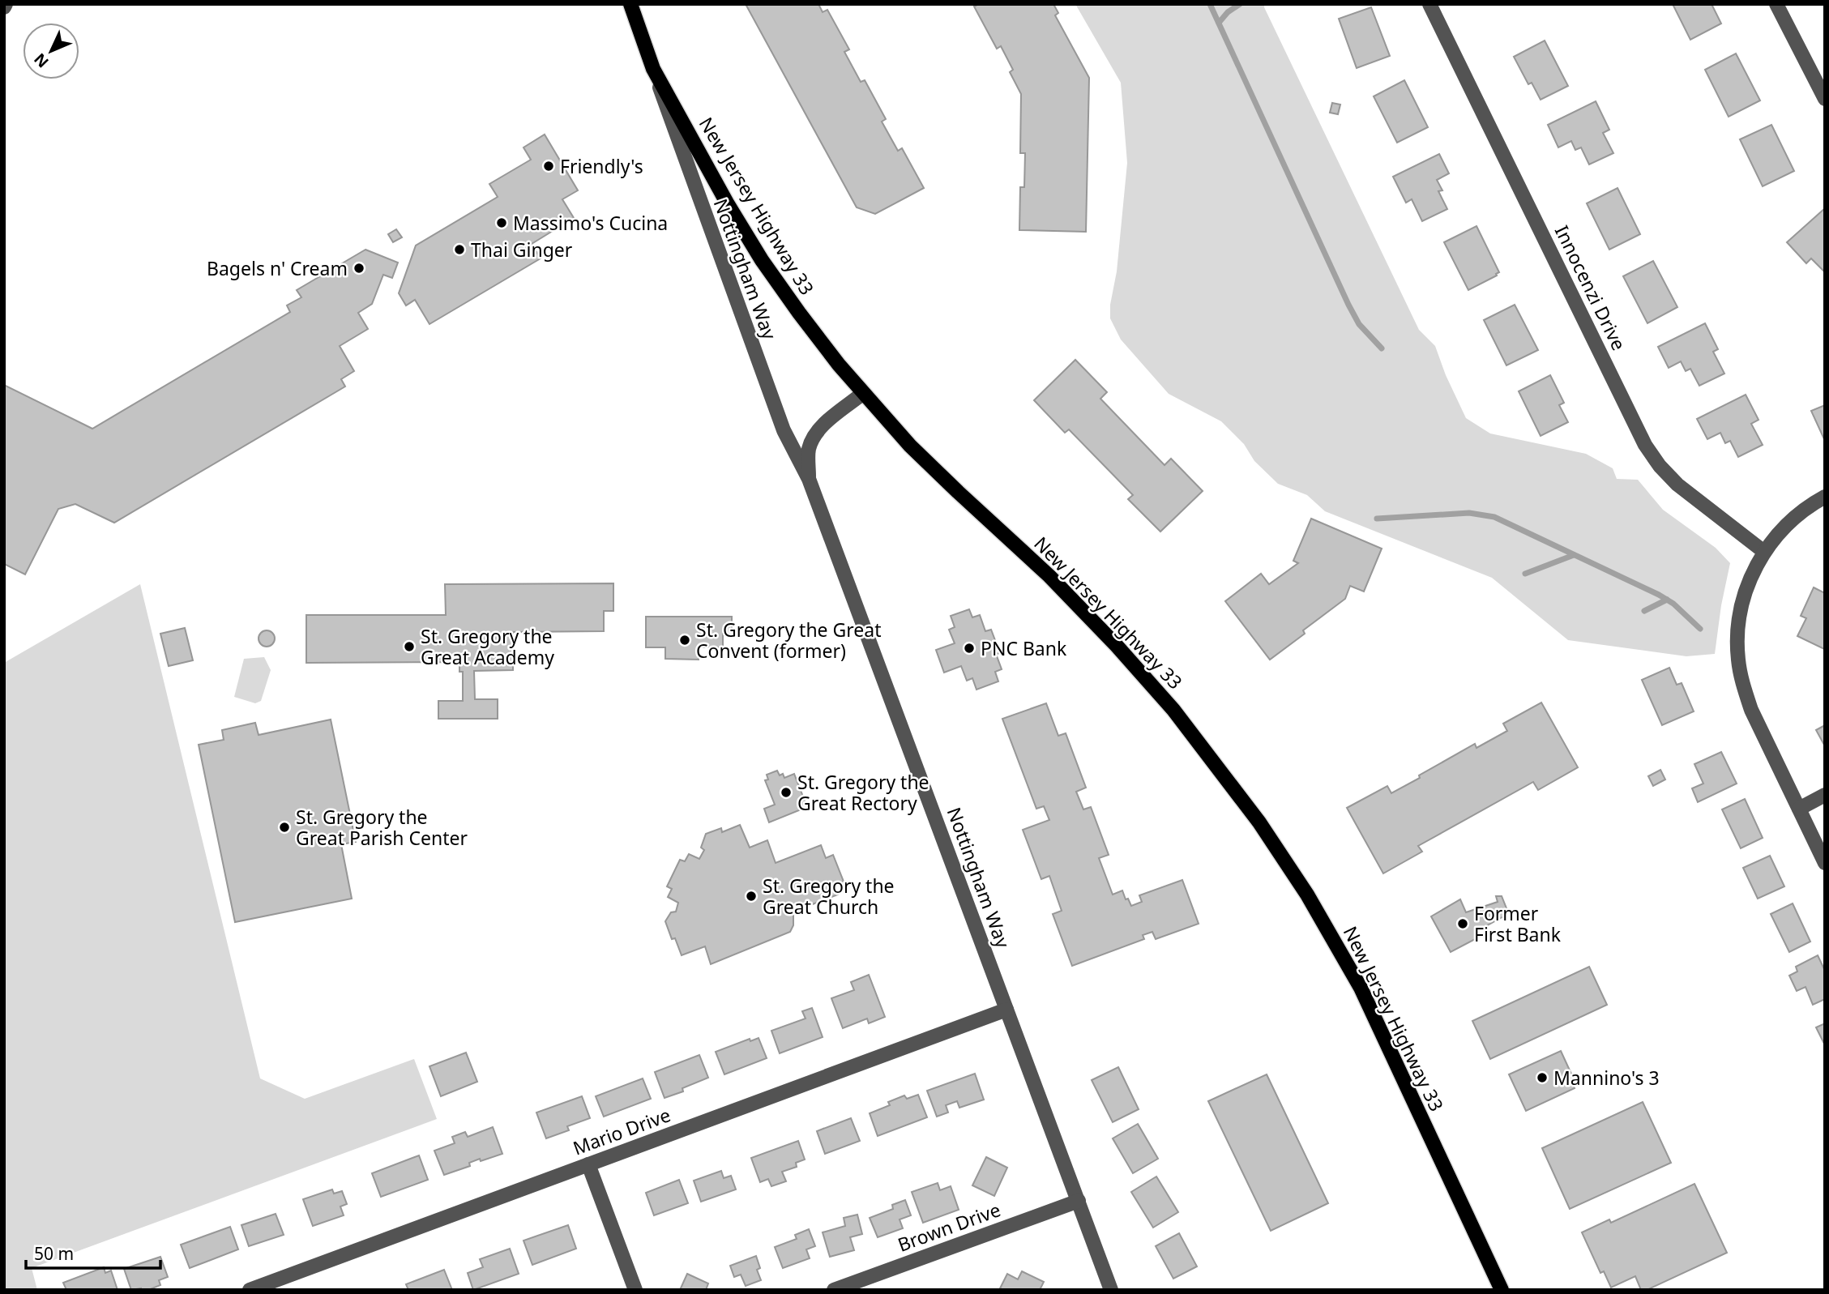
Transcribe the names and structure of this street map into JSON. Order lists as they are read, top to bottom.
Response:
{
  "streets": {
    "main road": ["New Jersey Highway 33"],
    "street": [
      "Nottingham Way",
      "Innocenzi Drive",
      "Mario Drive",
      "Brown Drive"
    ]
  },
  "crossings": [
    ["New Jersey Highway 33", "Nottingham Way"],
    ["Nottingham Way", "Mario Drive"],
    ["Nottingham Way", "Brown Drive"]
  ],
  "places": [
    "Friendly's",
    "Massimo's Cucina",
    "Thai Ginger",
    "Bagels n' Cream",
    "St. Gregory the Great Convent (former)",
    "St. Gregory the Great Academy",
    "PNC Bank",
    "St. Gregory the Great Rectory",
    "St. Gregory the Great Parish Center",
    "St. Gregory the Great Church",
    "Former First Bank",
    "Mannino's 3"
  ],
  "scale_bar": "50 m",
  "north": "bottom left"
}
